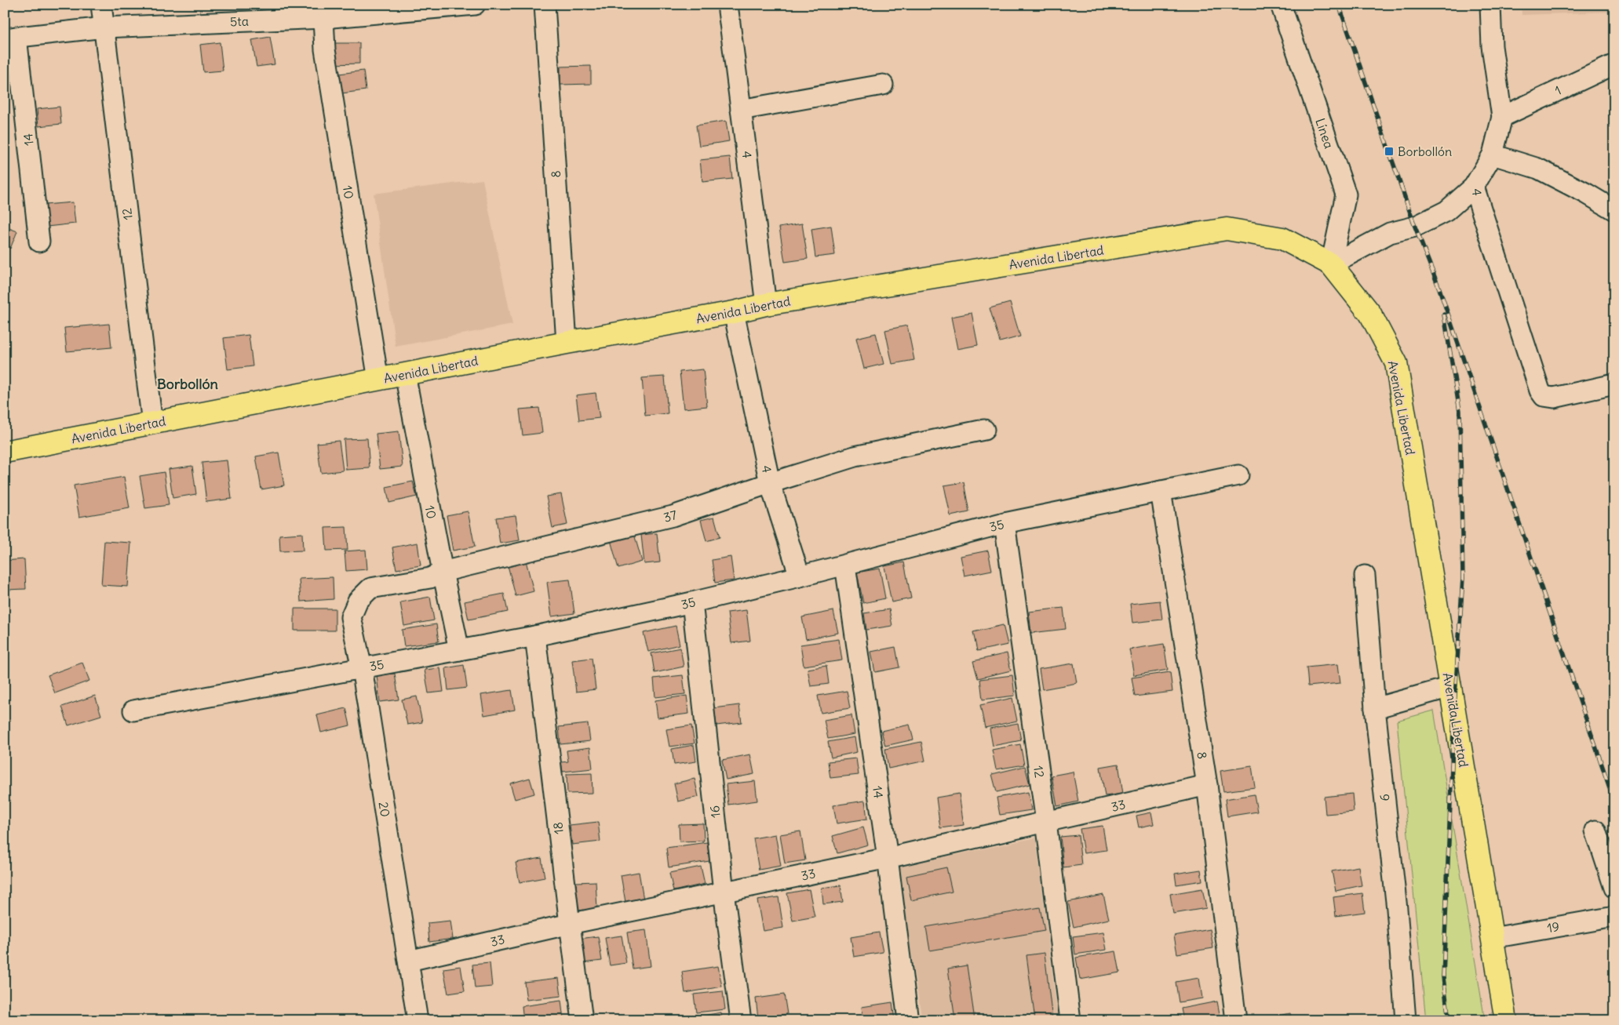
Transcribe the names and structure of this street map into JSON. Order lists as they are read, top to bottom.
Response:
{
  "streets": {
    "main road": ["Avenida Libertad"],
    "street": [
      "5ta",
      "1",
      "Línea",
      "14",
      "4",
      "8",
      "10",
      "12",
      "37",
      "35",
      "6",
      "33",
      "20",
      "16",
      "18",
      "19"
    ]
  },
  "crossings": [
    ["5ta", "14"],
    ["5ta", "10"],
    ["5ta", "12"],
    ["1", "4"],
    ["Línea", "Avenida Libertad"],
    ["14", "35"],
    ["14", "33"],
    ["4", "Avenida Libertad"],
    ["4", "37"],
    ["4", "35"],
    ["8", "Avenida Libertad"],
    ["8", "35"],
    ["8", "33"],
    ["10", "Avenida Libertad"],
    ["10", "37"],
    ["10", "35"],
    ["12", "Avenida Libertad"],
    ["12", "35"],
    ["12", "33"],
    ["Avenida Libertad", "19"],
    ["37", "20"],
    ["35", "20"],
    ["35", "16"],
    ["35", "18"],
    ["33", "20"],
    ["33", "16"],
    ["33", "18"]
  ],
  "districts": ["Borbollón"],
  "places": {
    "transit": ["Borbollón"]
  }
}
